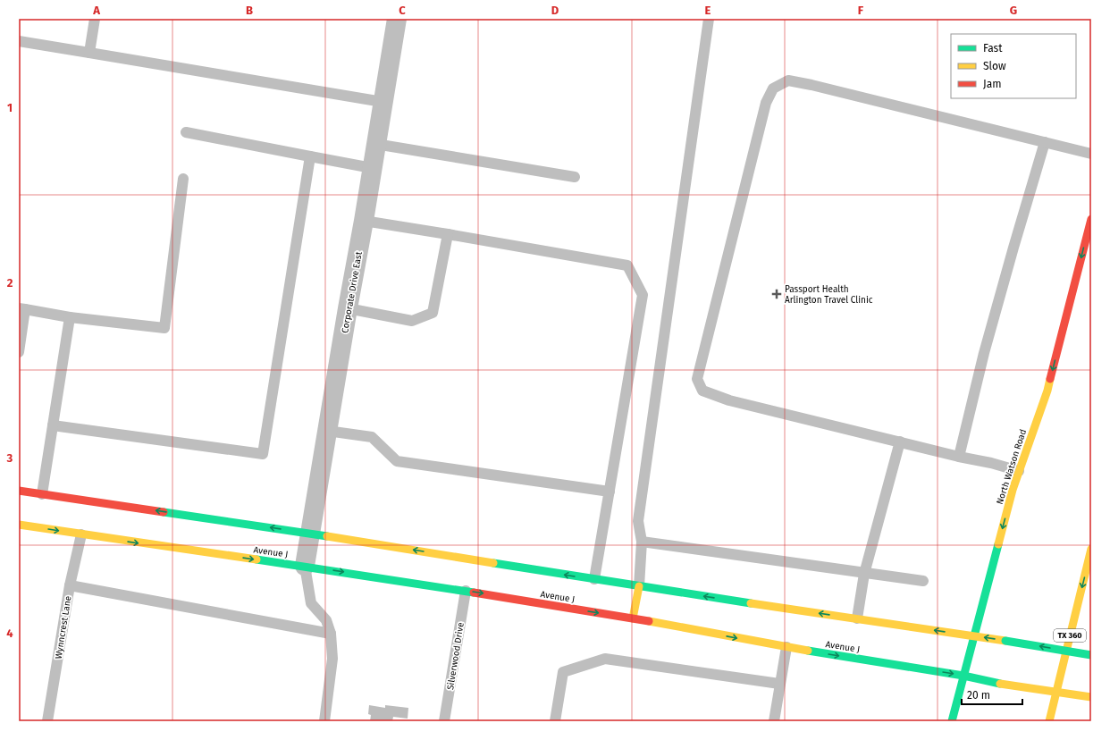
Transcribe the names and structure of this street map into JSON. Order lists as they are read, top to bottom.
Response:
{
  "streets": {
    "main road": ["North Watson Road", "Avenue J", "TX 360"],
    "street": ["Corporate Drive East"],
    "lane": ["Wynncrest Lane", "Silverwood Drive"]
  },
  "crossings": [
    ["Corporate Drive East", "Avenue J"],
    ["North Watson Road", "Avenue J"],
    ["Avenue J", "Wynncrest Lane"],
    ["Avenue J", "Silverwood Drive"]
  ],
  "one_way": ["North Watson Road"],
  "places": {
    "health": ["Passport Health Arlington Travel Clinic"]
  },
  "legend": ["Fast", "Slow", "Jam"],
  "scale_bar": "20 m",
  "grid": {
    "columns": [
      "A",
      "B",
      "C",
      "D",
      "E",
      "F",
      "G"
    ],
    "rows": [
      "1",
      "2",
      "3",
      "4"
    ]
  }
}
